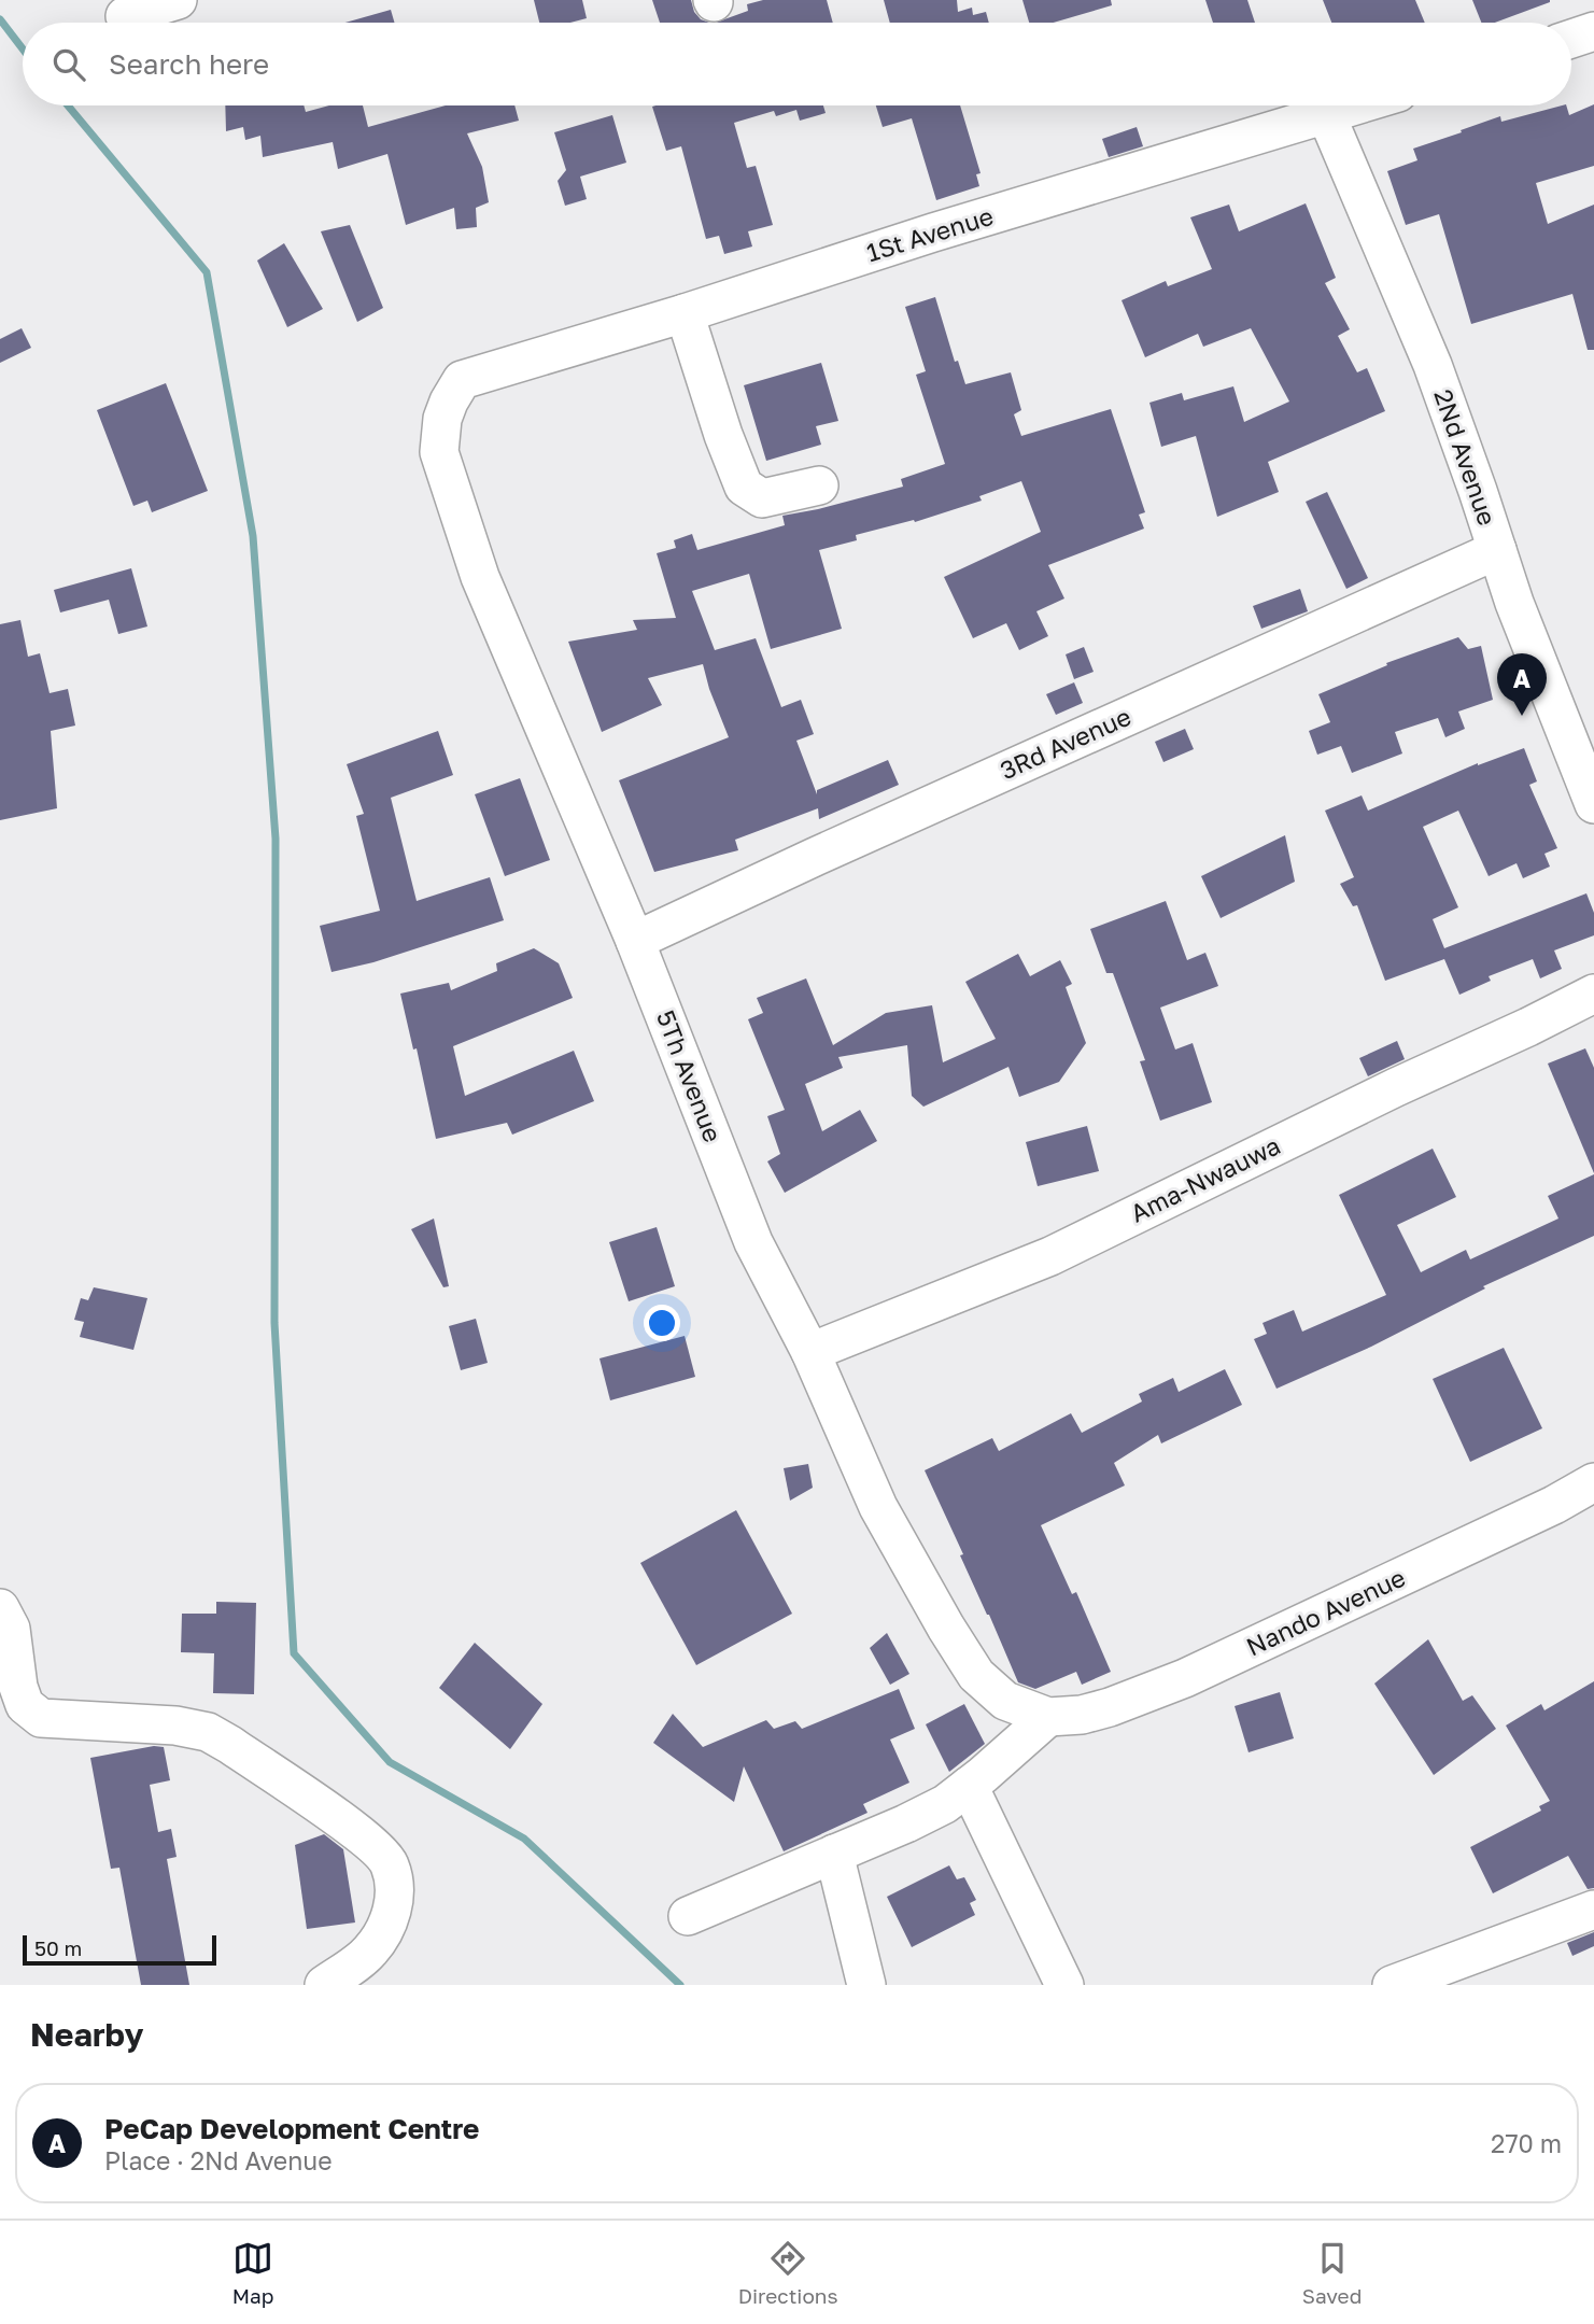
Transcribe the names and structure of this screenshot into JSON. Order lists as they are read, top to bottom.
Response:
{
  "streets": {
    "street": [
      "1St Avenue",
      "2Nd Avenue",
      "3Rd Avenue",
      "5Th Avenue",
      "Ama-Nwauwa",
      "Nando Avenue"
    ]
  },
  "crossings": [
    ["1St Avenue", "2Nd Avenue"],
    ["1St Avenue", "5Th Avenue"],
    ["2Nd Avenue", "3Rd Avenue"],
    ["3Rd Avenue", "5Th Avenue"],
    ["5Th Avenue", "Ama-Nwauwa"],
    ["5Th Avenue", "Nando Avenue"]
  ],
  "scale_bar": "50 m",
  "page": {
    "search": "Search here",
    "pins": "A",
    "scale": "50 m",
    "heading": "Nearby",
    "list": [
      {
        "mark": "A",
        "name": "PeCap Development Centre",
        "note": "Place · 2Nd Avenue",
        "value": "270 m"
      }
    ],
    "nav": ["Map", "Directions", "Saved"]
  }
}
